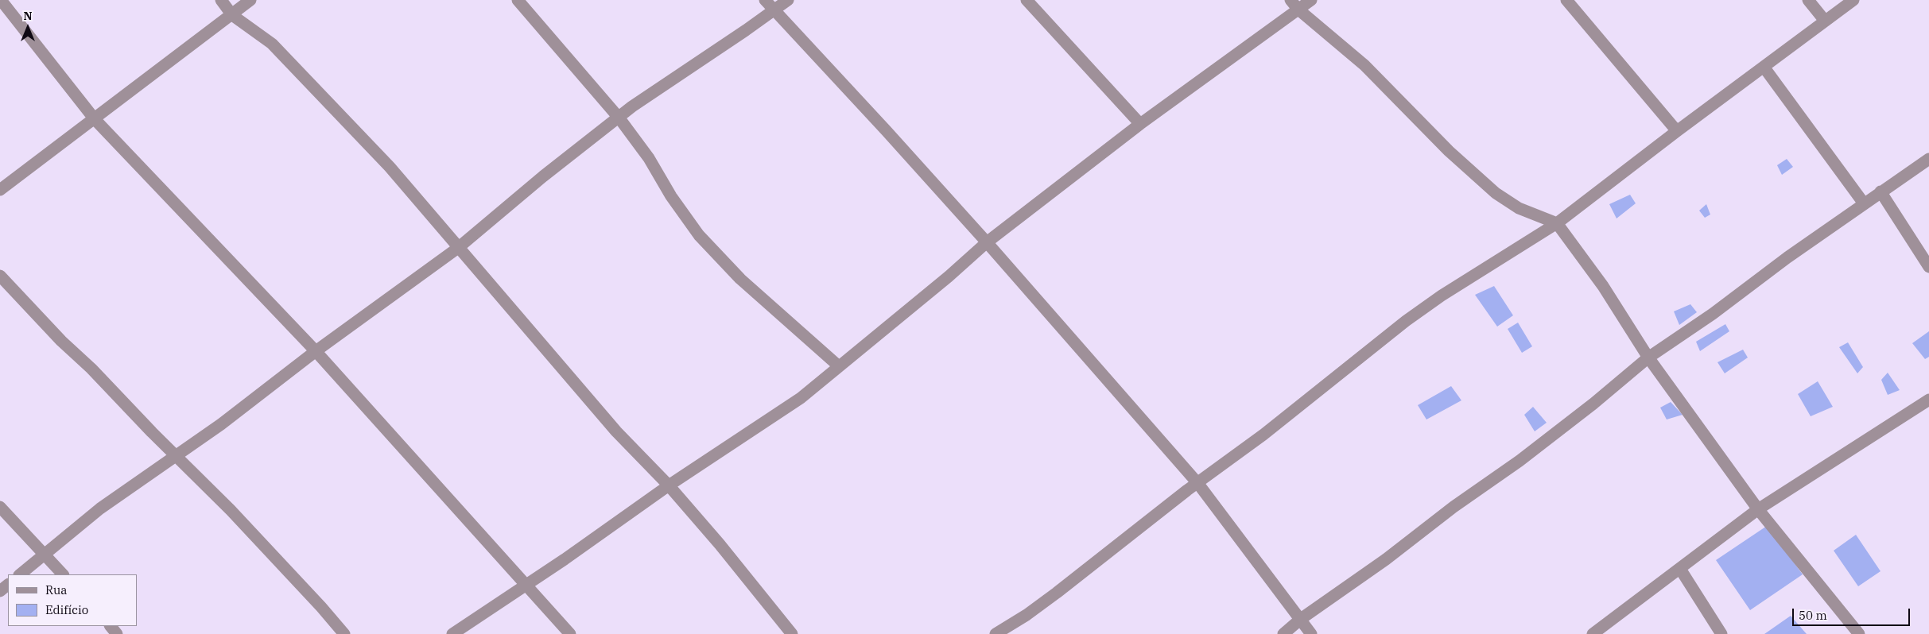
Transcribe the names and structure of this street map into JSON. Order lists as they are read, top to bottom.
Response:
{
  "legend": ["Rua", "Edifício"],
  "scale_bar": "50 m",
  "north": "top"
}
